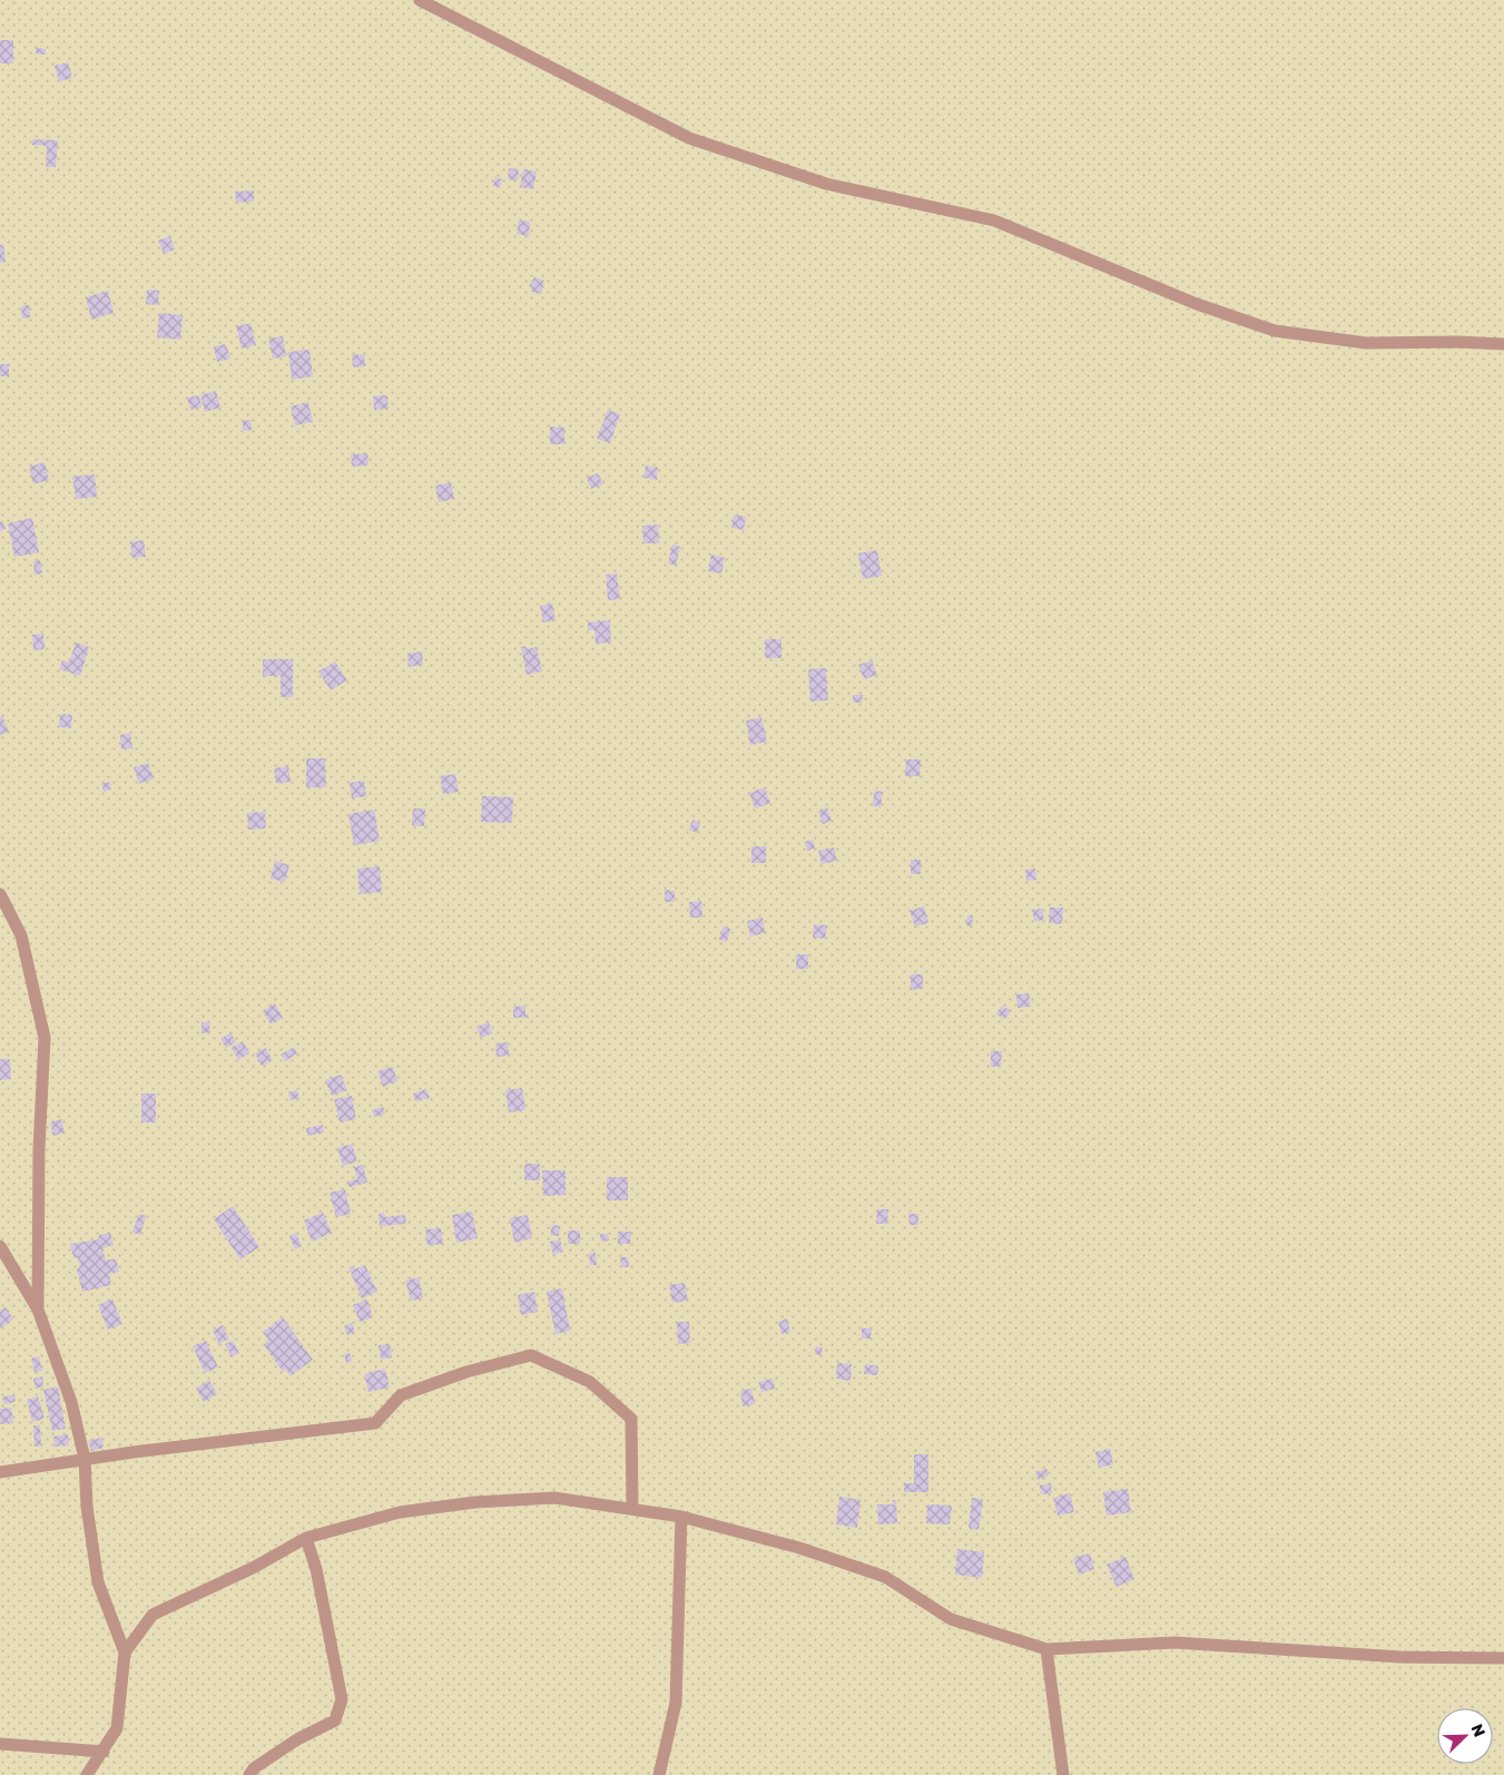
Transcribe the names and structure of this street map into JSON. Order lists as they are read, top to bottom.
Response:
{
  "north": "top right"
}
